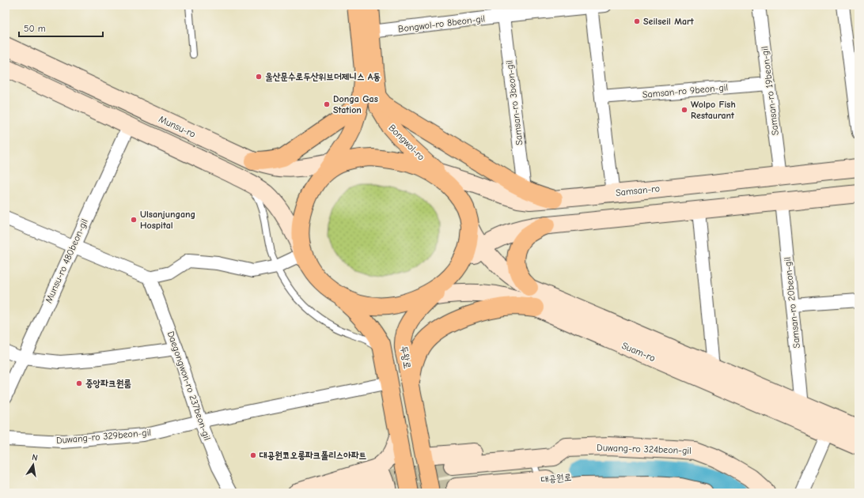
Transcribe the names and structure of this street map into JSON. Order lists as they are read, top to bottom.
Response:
{
  "streets": {
    "main road": [
      "Munsu-ro",
      "Bongwol-ro",
      "Samsan-ro",
      "Suam-ro",
      "두왕로",
      "Duwang-ro 324beon-gil",
      "대공원로"
    ],
    "street": [
      "Bongwol-ro 8beon-gil",
      "Samsan-ro 9beon-gil",
      "Samsan-ro 19beon-gil",
      "Samsan-ro 3beon-gil",
      "Munsu-ro 480beon-gil",
      "Samsan-ro 20beon-gil",
      "Daegongwon-ro 237beon-gil",
      "Duwang-ro 329beon-gil"
    ]
  },
  "crossings": [
    ["Bongwol-ro 8beon-gil", "Samsan-ro 3beon-gil"],
    ["Bongwol-ro 8beon-gil", "Bongwol-ro"],
    ["Samsan-ro 9beon-gil", "Samsan-ro 19beon-gil"],
    ["Samsan-ro 19beon-gil", "Samsan-ro"],
    ["Munsu-ro", "Bongwol-ro"],
    ["Munsu-ro", "Munsu-ro 480beon-gil"],
    ["Bongwol-ro", "Samsan-ro"],
    ["Bongwol-ro", "Duwang-ro 329beon-gil"],
    ["Samsan-ro 20beon-gil", "Suam-ro"],
    ["Suam-ro", "두왕로"],
    ["두왕로", "Duwang-ro 324beon-gil"],
    ["Daegongwon-ro 237beon-gil", "Duwang-ro 329beon-gil"]
  ],
  "places": [
    "Seilseil Mart",
    "울산문수로두산위브더제니스 A동",
    "Donga Gas Station",
    "Wolpo Fish Restaurant",
    "Ulsanjungang Hospital",
    "중앙파크원룸",
    "대공원코오롱파크폴리스아파트"
  ],
  "scale_bar": "50 m",
  "north": "top"
}
